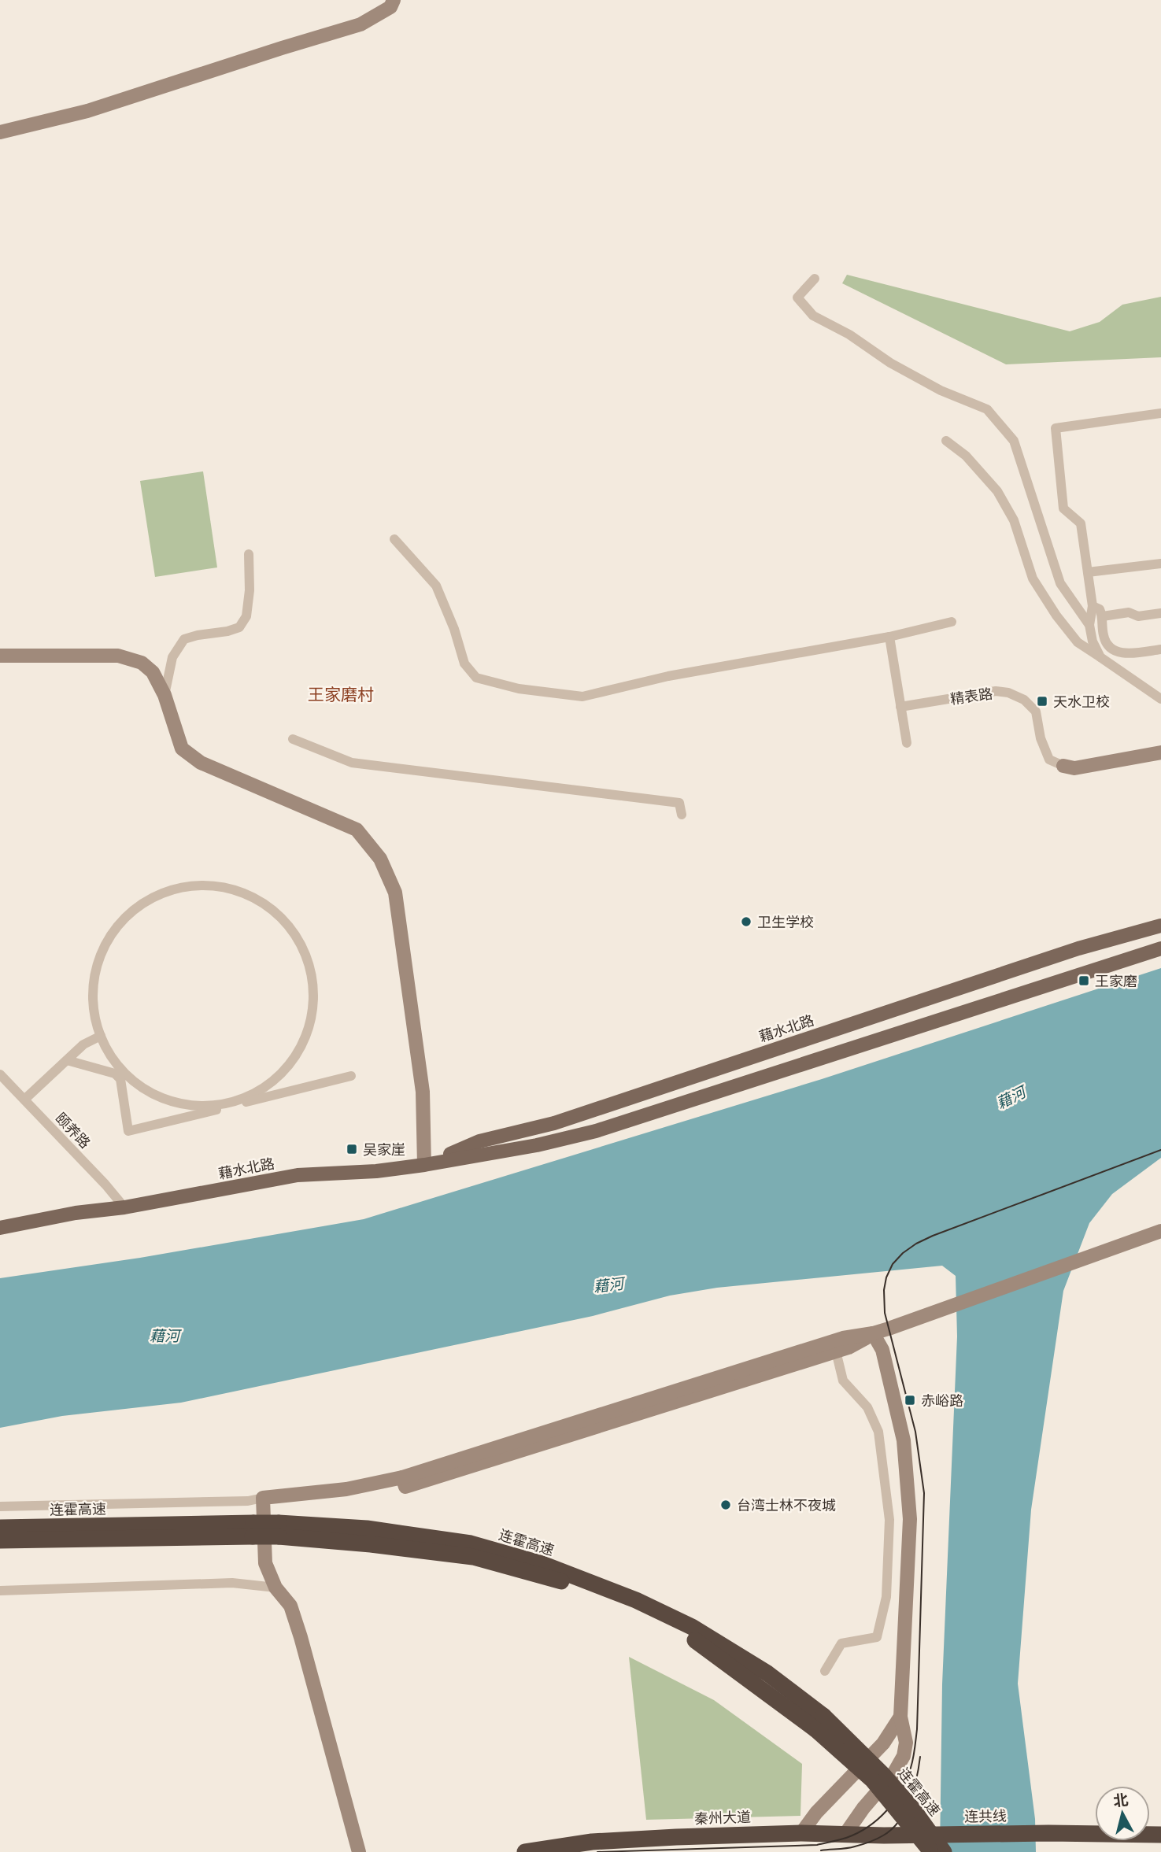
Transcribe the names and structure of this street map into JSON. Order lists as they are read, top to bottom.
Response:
{
  "streets": {
    "highway": ["连霍高速", "连共线", "秦州大道"],
    "main road": ["精表路", "藉水北路"],
    "street": ["颐养路"]
  },
  "crossings": [
    ["藉水北路", "颐养路"],
    ["连共线", "秦州大道"]
  ],
  "districts": ["王家磨村"],
  "water": ["藉河"],
  "places": {
    "transit": [
      "天水卫校",
      "王家磨",
      "吴家崖",
      "赤峪路"
    ],
    "other": ["卫生学校", "台湾士林不夜城"]
  },
  "north": "top"
}
